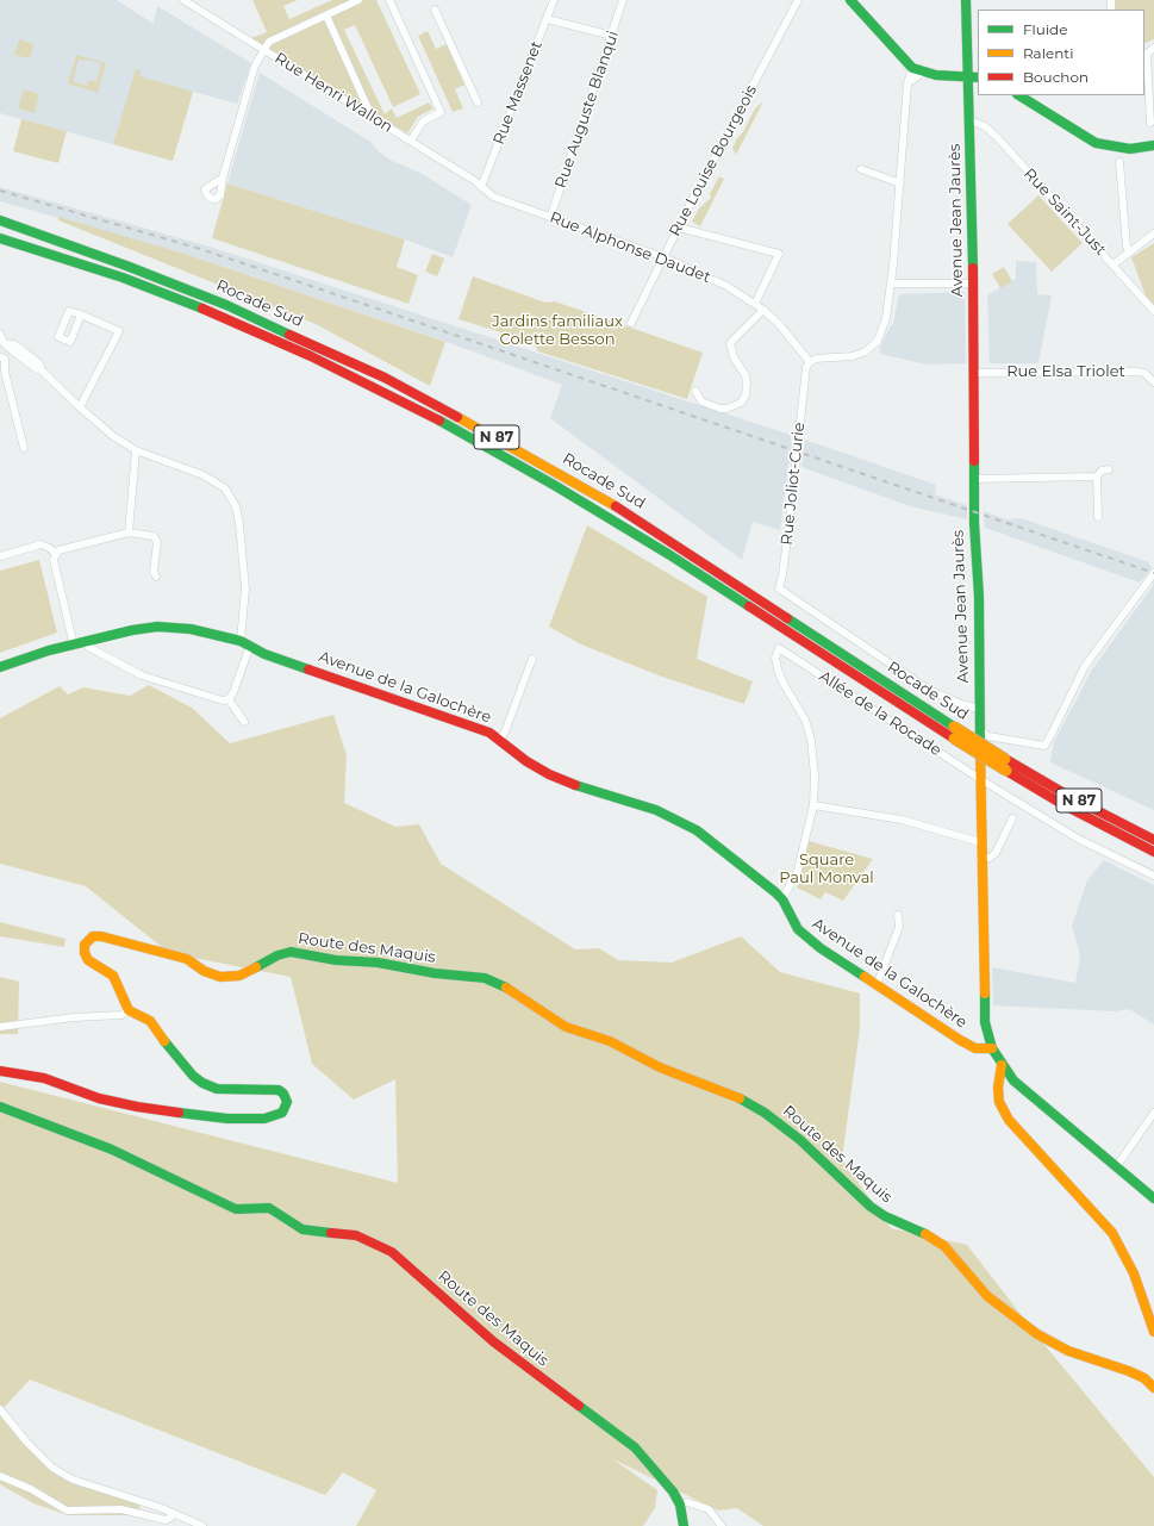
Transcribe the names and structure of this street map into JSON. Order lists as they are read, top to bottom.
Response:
{
  "streets": {
    "main road": [
      "Avenue Jean Jaurès",
      "Rocade Sud",
      "N 87",
      "Avenue de la Galochère",
      "Route des Maquis"
    ],
    "street": [
      "Rue Henri Wallon",
      "Rue Massenet",
      "Rue Auguste Blanqui",
      "Rue Louise Bourgeois",
      "Rue Saint-Just",
      "Rue Alphonse Daudet",
      "Rue Elsa Triolet",
      "Rue Joliot-Curie",
      "Allée de la Rocade"
    ]
  },
  "crossings": [
    ["Rue Henri Wallon", "Rue Massenet"],
    ["Rue Henri Wallon", "Rue Alphonse Daudet"],
    ["Rue Massenet", "Rue Alphonse Daudet"],
    ["Rue Auguste Blanqui", "Rue Alphonse Daudet"],
    ["Rue Louise Bourgeois", "Rue Alphonse Daudet"],
    ["Rue Saint-Just", "Avenue Jean Jaurès"],
    ["Avenue Jean Jaurès", "Rue Elsa Triolet"],
    ["Avenue Jean Jaurès", "Rue Joliot-Curie"],
    ["Avenue Jean Jaurès", "Avenue de la Galochère"],
    ["Avenue Jean Jaurès", "Allée de la Rocade"],
    ["Rue Alphonse Daudet", "Rue Joliot-Curie"]
  ],
  "parks": ["Jardins familiaux Colette Besson", "Square Paul Monval"],
  "legend": ["Fluide", "Ralenti", "Bouchon"]
}
